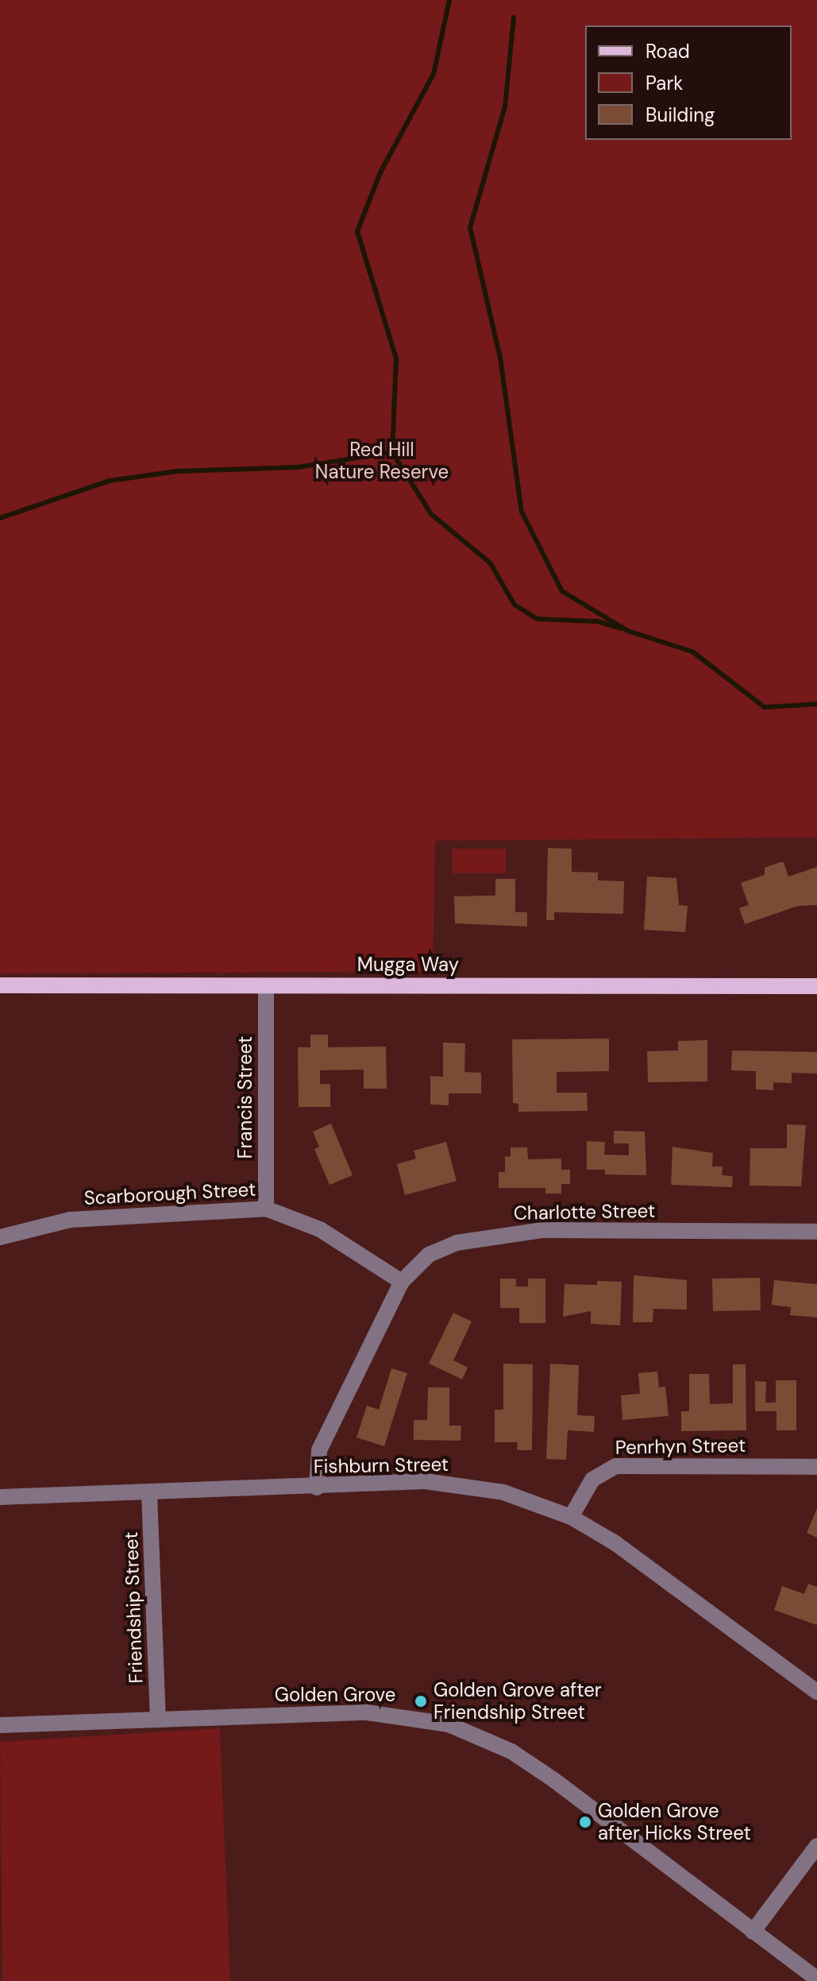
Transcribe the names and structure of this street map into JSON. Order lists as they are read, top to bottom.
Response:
{
  "streets": {
    "main road": ["Mugga Way"],
    "street": [
      "Francis Street",
      "Scarborough Street",
      "Charlotte Street",
      "Penrhyn Street",
      "Fishburn Street",
      "Friendship Street",
      "Golden Grove"
    ]
  },
  "crossings": [
    ["Mugga Way", "Francis Street"],
    ["Francis Street", "Scarborough Street"],
    ["Scarborough Street", "Charlotte Street"],
    ["Charlotte Street", "Fishburn Street"],
    ["Penrhyn Street", "Fishburn Street"],
    ["Fishburn Street", "Friendship Street"],
    ["Friendship Street", "Golden Grove"]
  ],
  "parks": ["Red Hill Nature Reserve"],
  "places": ["Golden Grove after Friendship Street", "Golden Grove after Hicks Street"],
  "legend": ["Road", "Park", "Building"]
}
